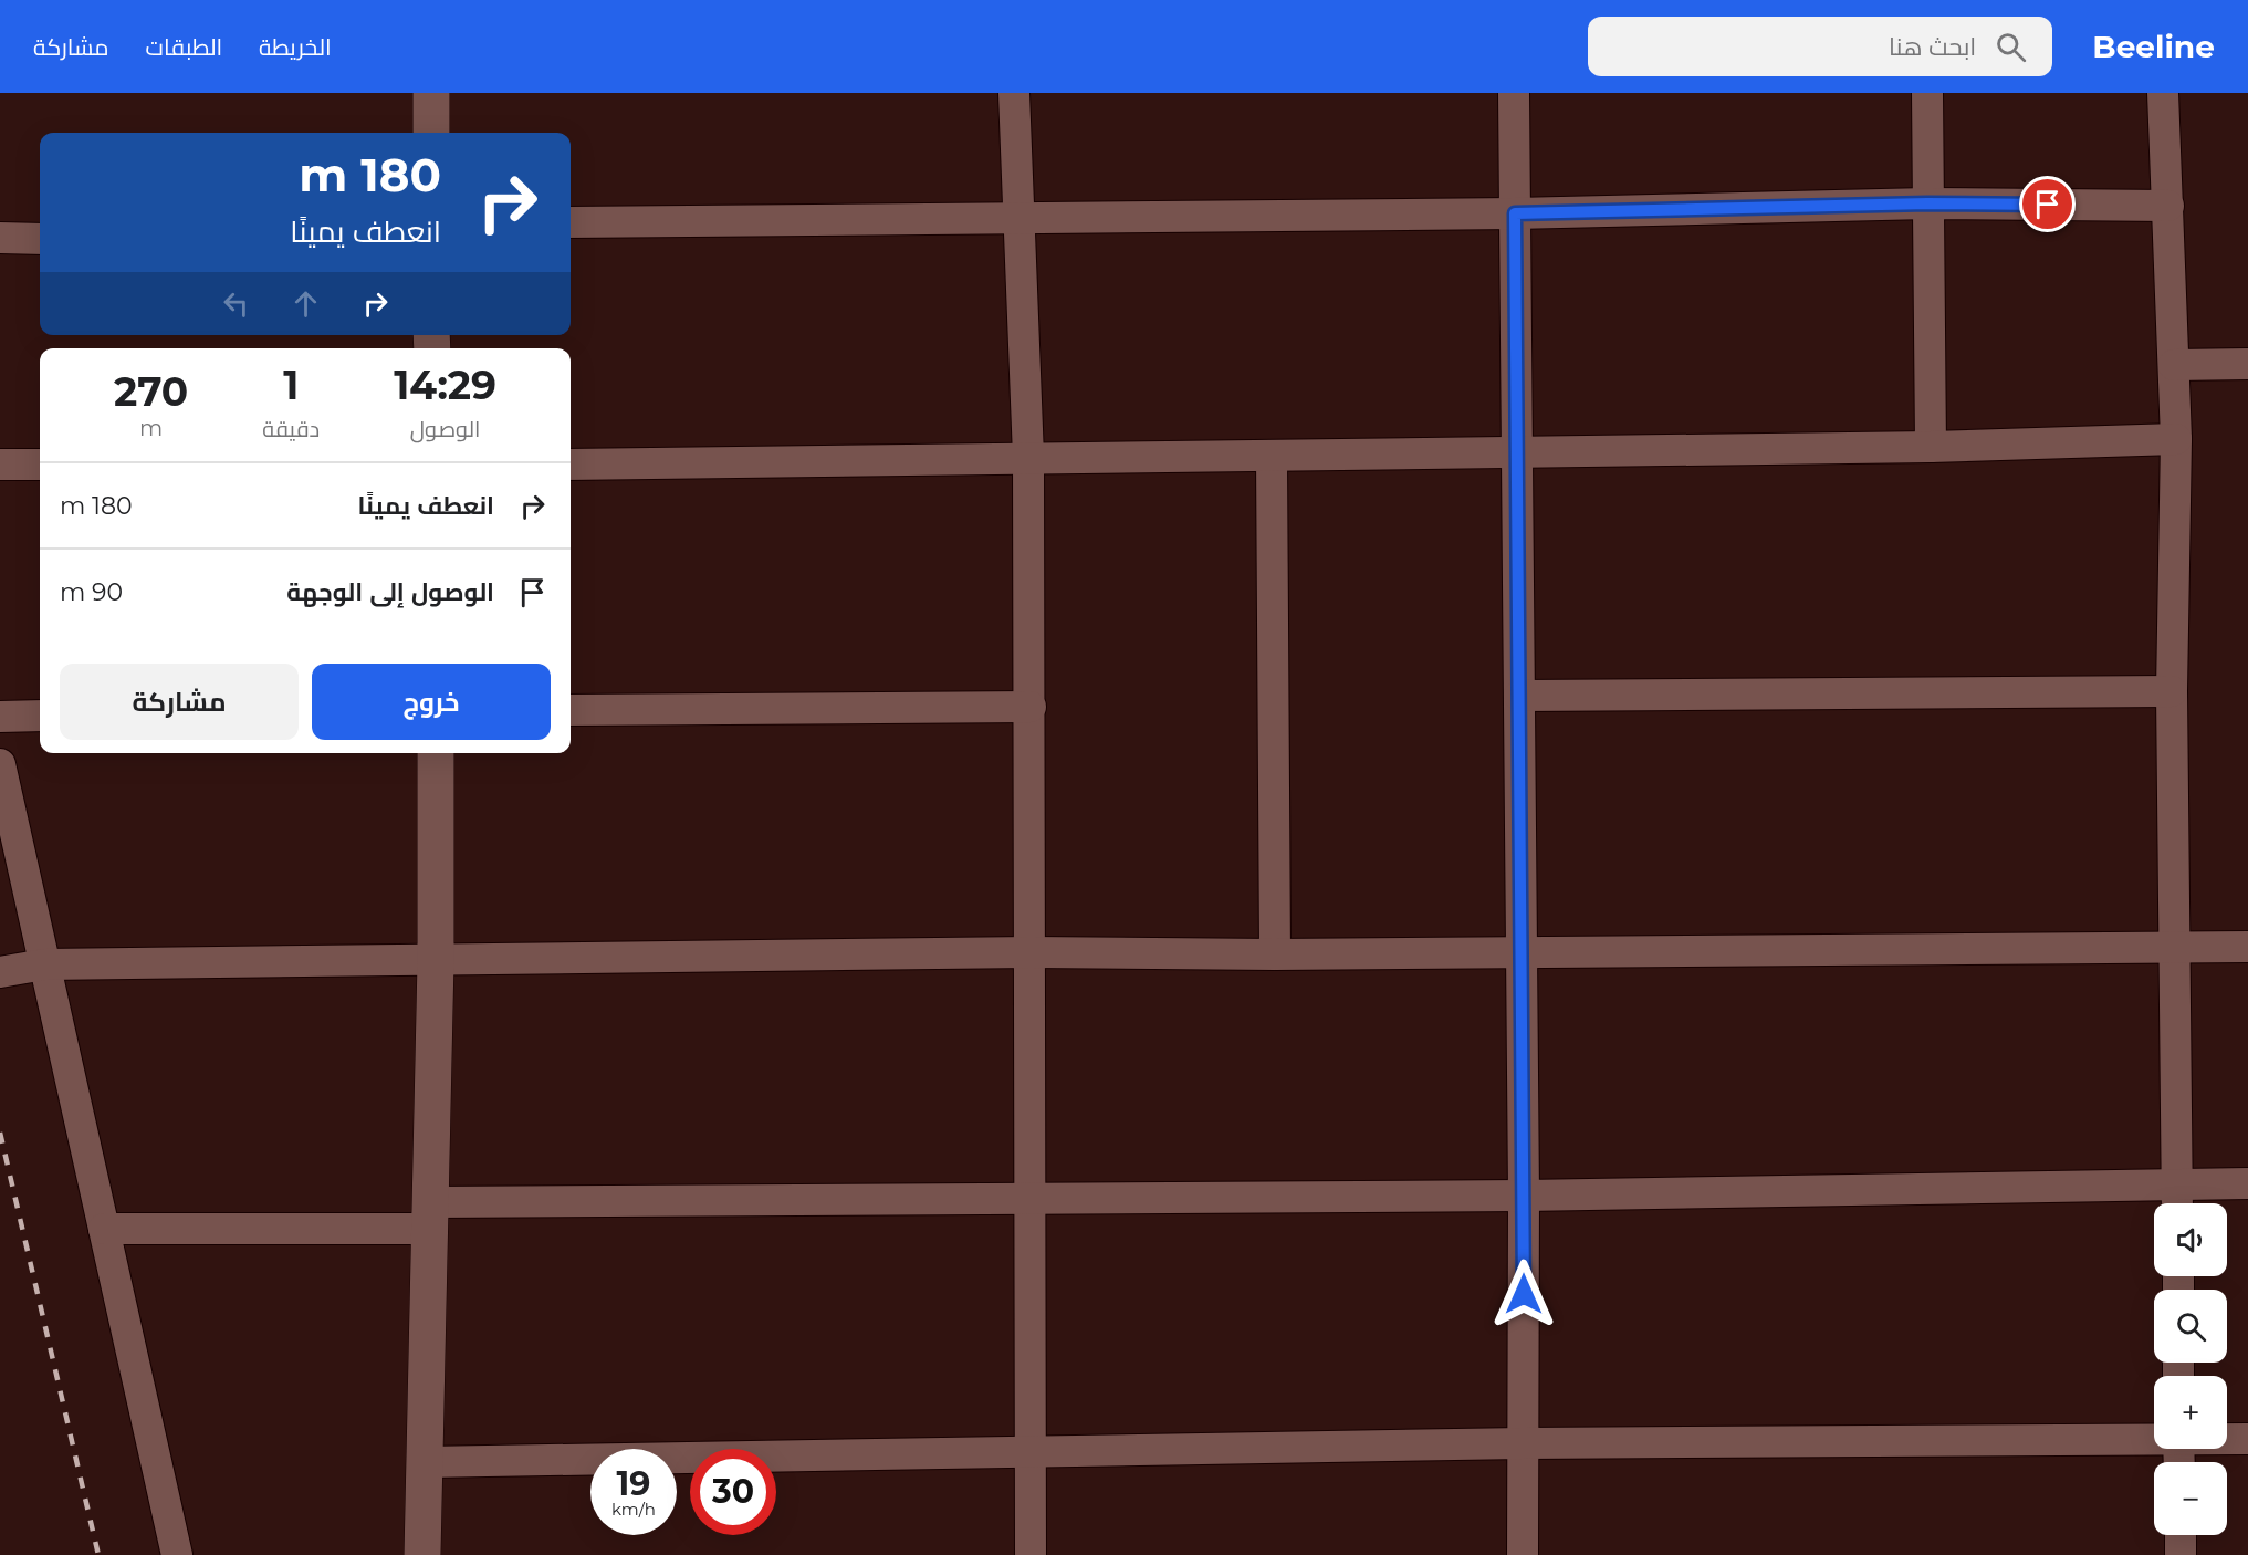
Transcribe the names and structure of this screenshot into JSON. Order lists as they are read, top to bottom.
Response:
{
  "page": {
    "header": "Beeline",
    "search": "ابحث هنا",
    "nav": ["الخريطة", "الطبقات", "مشاركة"],
    "turn": ["180 m", "انعطف يمينًا"],
    "eta": [
      "14:29",
      "الوصول",
      "1",
      "دقيقة",
      "270",
      "m"
    ],
    "list": [
      {
        "name": "انعطف يمينًا",
        "value": "180 m"
      },
      {
        "name": "الوصول إلى الوجهة",
        "value": "90 m"
      }
    ],
    "buttons": ["خروج", "مشاركة"],
    "map_buttons": ["+", "−"],
    "speed": "19 km/h",
    "limit": "30"
  }
}
